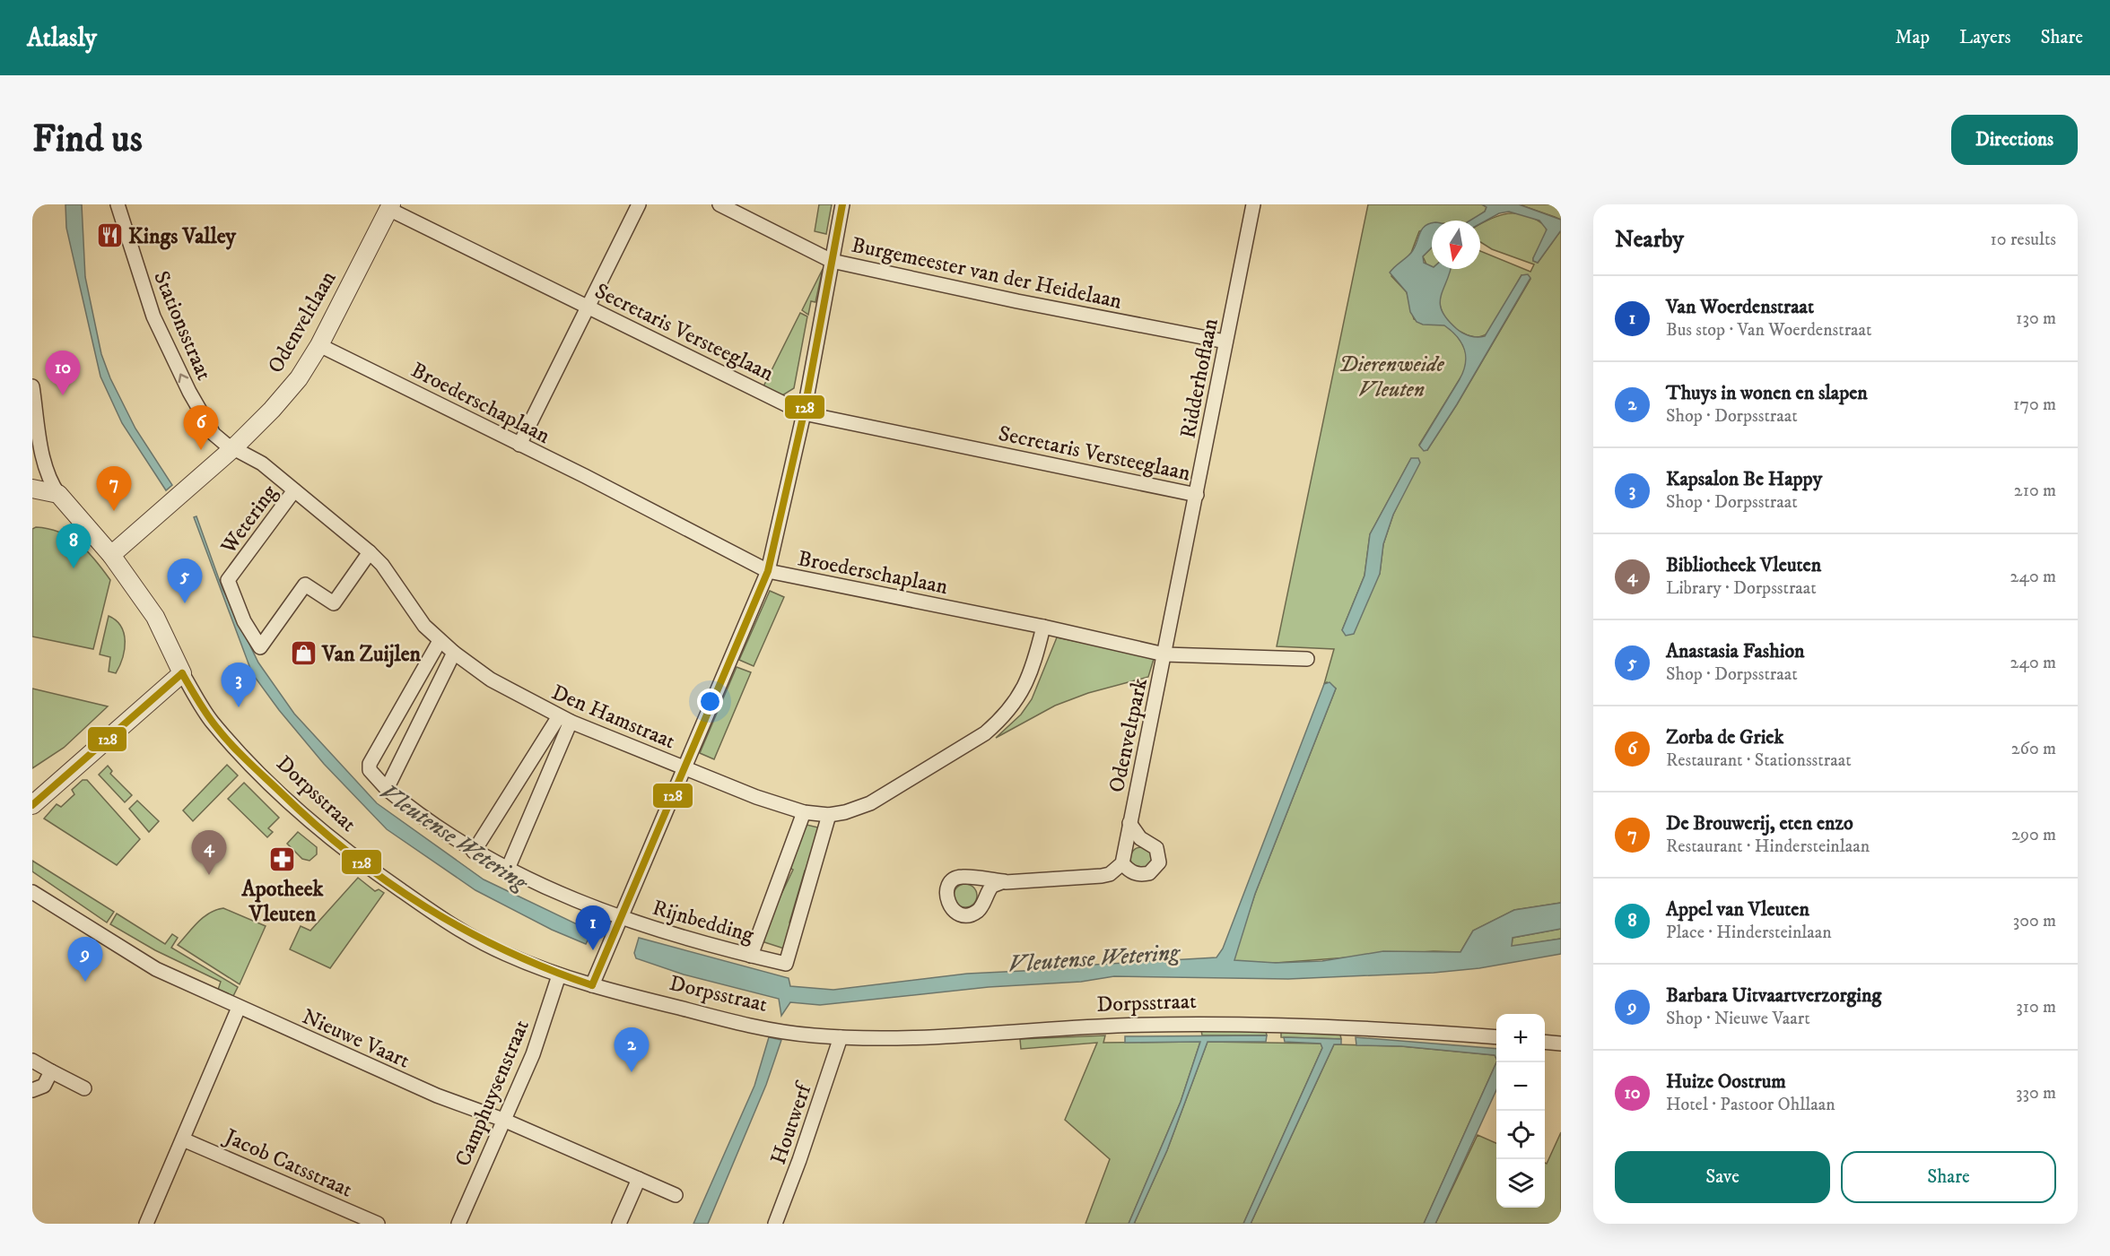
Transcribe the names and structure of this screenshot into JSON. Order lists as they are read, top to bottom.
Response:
{
  "streets": {
    "street": [
      "Burgemeester van der Heidelaan",
      "Odenveltlaan",
      "Stationsstraat",
      "Secretaris Versteeglaan",
      "Ridderhoflaan",
      "Broederschaplaan",
      "Wetering",
      "Den Hamstraat",
      "Odenveltpark",
      "Dorpsstraat",
      "Rijnbedding",
      "Nieuwe Vaart",
      "Camphuysenstraat",
      "Houtwerf",
      "Jacob Catsstraat"
    ]
  },
  "crossings": [
    ["Burgemeester van der Heidelaan", "Ridderhoflaan"],
    ["Odenveltlaan", "Stationsstraat"],
    ["Odenveltlaan", "Secretaris Versteeglaan"],
    ["Odenveltlaan", "Broederschaplaan"],
    ["Odenveltlaan", "Den Hamstraat"],
    ["Odenveltlaan", "Dorpsstraat"],
    ["Stationsstraat", "Den Hamstraat"],
    ["Secretaris Versteeglaan", "Ridderhoflaan"],
    ["Ridderhoflaan", "Broederschaplaan"],
    ["Ridderhoflaan", "Odenveltpark"],
    ["Broederschaplaan", "Den Hamstraat"],
    ["Broederschaplaan", "Odenveltpark"],
    ["Wetering", "Den Hamstraat"],
    ["Den Hamstraat", "Rijnbedding"],
    ["Dorpsstraat", "Camphuysenstraat"],
    ["Dorpsstraat", "Houtwerf"],
    ["Nieuwe Vaart", "Camphuysenstraat"]
  ],
  "one_way": ["Stationsstraat"],
  "water": ["Vleutense Wetering"],
  "parks": ["Dierenweide Vleuten"],
  "places": {
    "restaurant": ["Kings Valley"],
    "shop": ["Van Zuijlen"],
    "pharmacy": ["Apotheek Vleuten"]
  },
  "lines": ["transit line 128"],
  "north": "bottom",
  "page": {
    "header": "Atlasly",
    "nav": ["Map", "Layers", "Share"],
    "buttons": [
      "Directions",
      ["Save", "Share"]
    ],
    "title": "Find us",
    "heading": ["Nearby", "10 results"],
    "list": [
      {
        "mark": "1",
        "name": "Van Woerdenstraat",
        "note": "Bus stop · Van Woerdenstraat",
        "value": "130 m"
      },
      {
        "mark": "2",
        "name": "Thuys in wonen en slapen",
        "note": "Shop · Dorpsstraat",
        "value": "170 m"
      },
      {
        "mark": "3",
        "name": "Kapsalon Be Happy",
        "note": "Shop · Dorpsstraat",
        "value": "210 m"
      },
      {
        "mark": "4",
        "name": "Bibliotheek Vleuten",
        "note": "Library · Dorpsstraat",
        "value": "240 m"
      },
      {
        "mark": "5",
        "name": "Anastasia Fashion",
        "note": "Shop · Dorpsstraat",
        "value": "240 m"
      },
      {
        "mark": "6",
        "name": "Zorba de Griek",
        "note": "Restaurant · Stationsstraat",
        "value": "260 m"
      },
      {
        "mark": "7",
        "name": "De Brouwerij, eten enzo",
        "note": "Restaurant · Hindersteinlaan",
        "value": "290 m"
      },
      {
        "mark": "8",
        "name": "Appel van Vleuten",
        "note": "Place · Hindersteinlaan",
        "value": "300 m"
      },
      {
        "mark": "9",
        "name": "Barbara Uitvaartverzorging",
        "note": "Shop · Nieuwe Vaart",
        "value": "310 m"
      },
      {
        "mark": "10",
        "name": "Huize Oostrum",
        "note": "Hotel · Pastoor Ohllaan",
        "value": "330 m"
      }
    ],
    "pins": [
      "10",
      "6",
      "7",
      "8",
      "5",
      "3",
      "4",
      "1",
      "9",
      "2"
    ],
    "map_buttons": ["+", "−"]
  }
}
